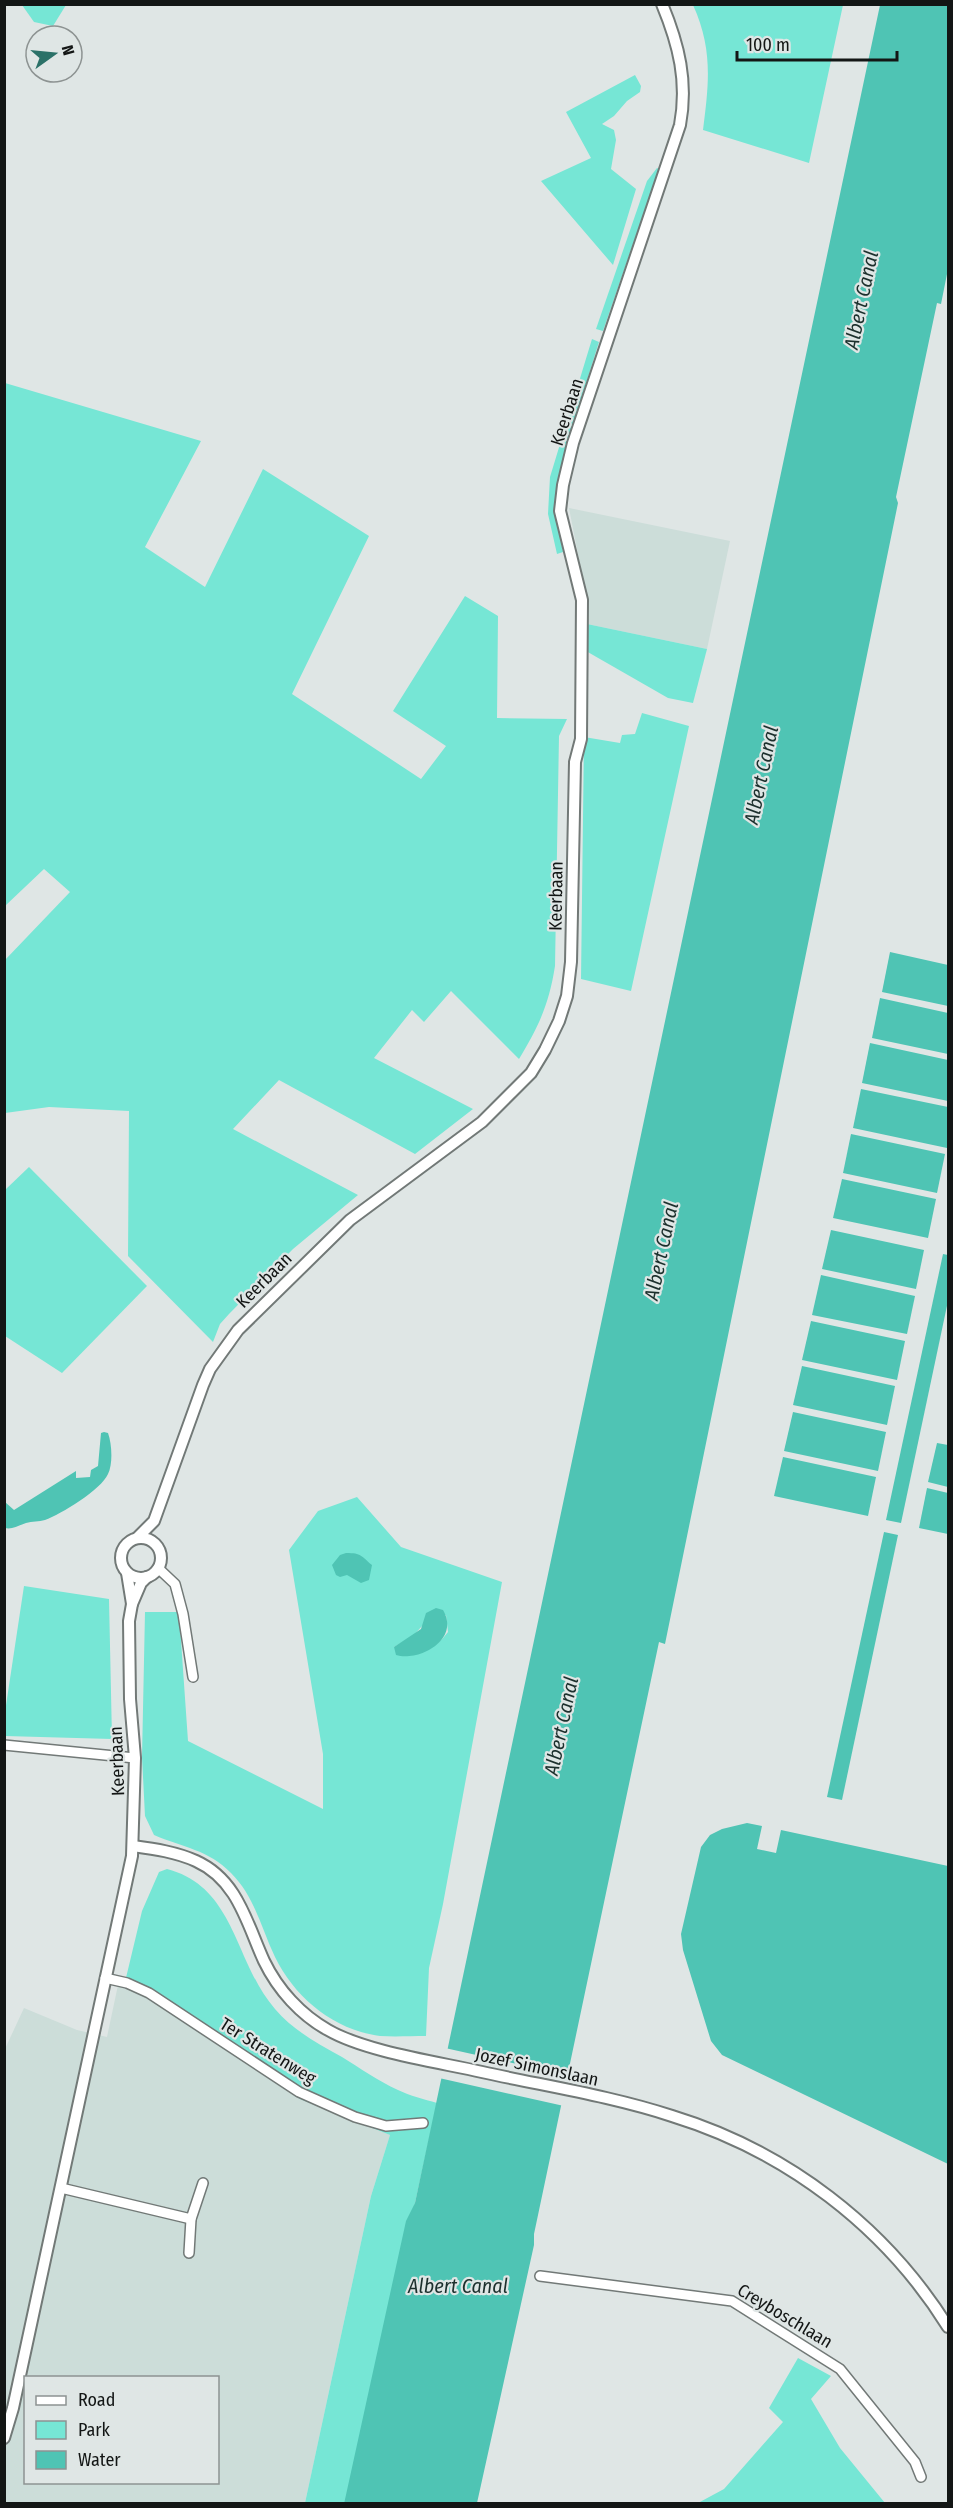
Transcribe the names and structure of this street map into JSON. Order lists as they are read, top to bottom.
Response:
{
  "streets": {
    "street": [
      "Keerbaan",
      "Ter Stratenweg",
      "Jozef Simonslaan",
      "Creyboschlaan"
    ]
  },
  "crossings": [
    ["Keerbaan", "Jozef Simonslaan"]
  ],
  "water": ["Albert Canal"],
  "legend": ["Road", "Park", "Water"],
  "scale_bar": "100 m",
  "north": "right"
}
